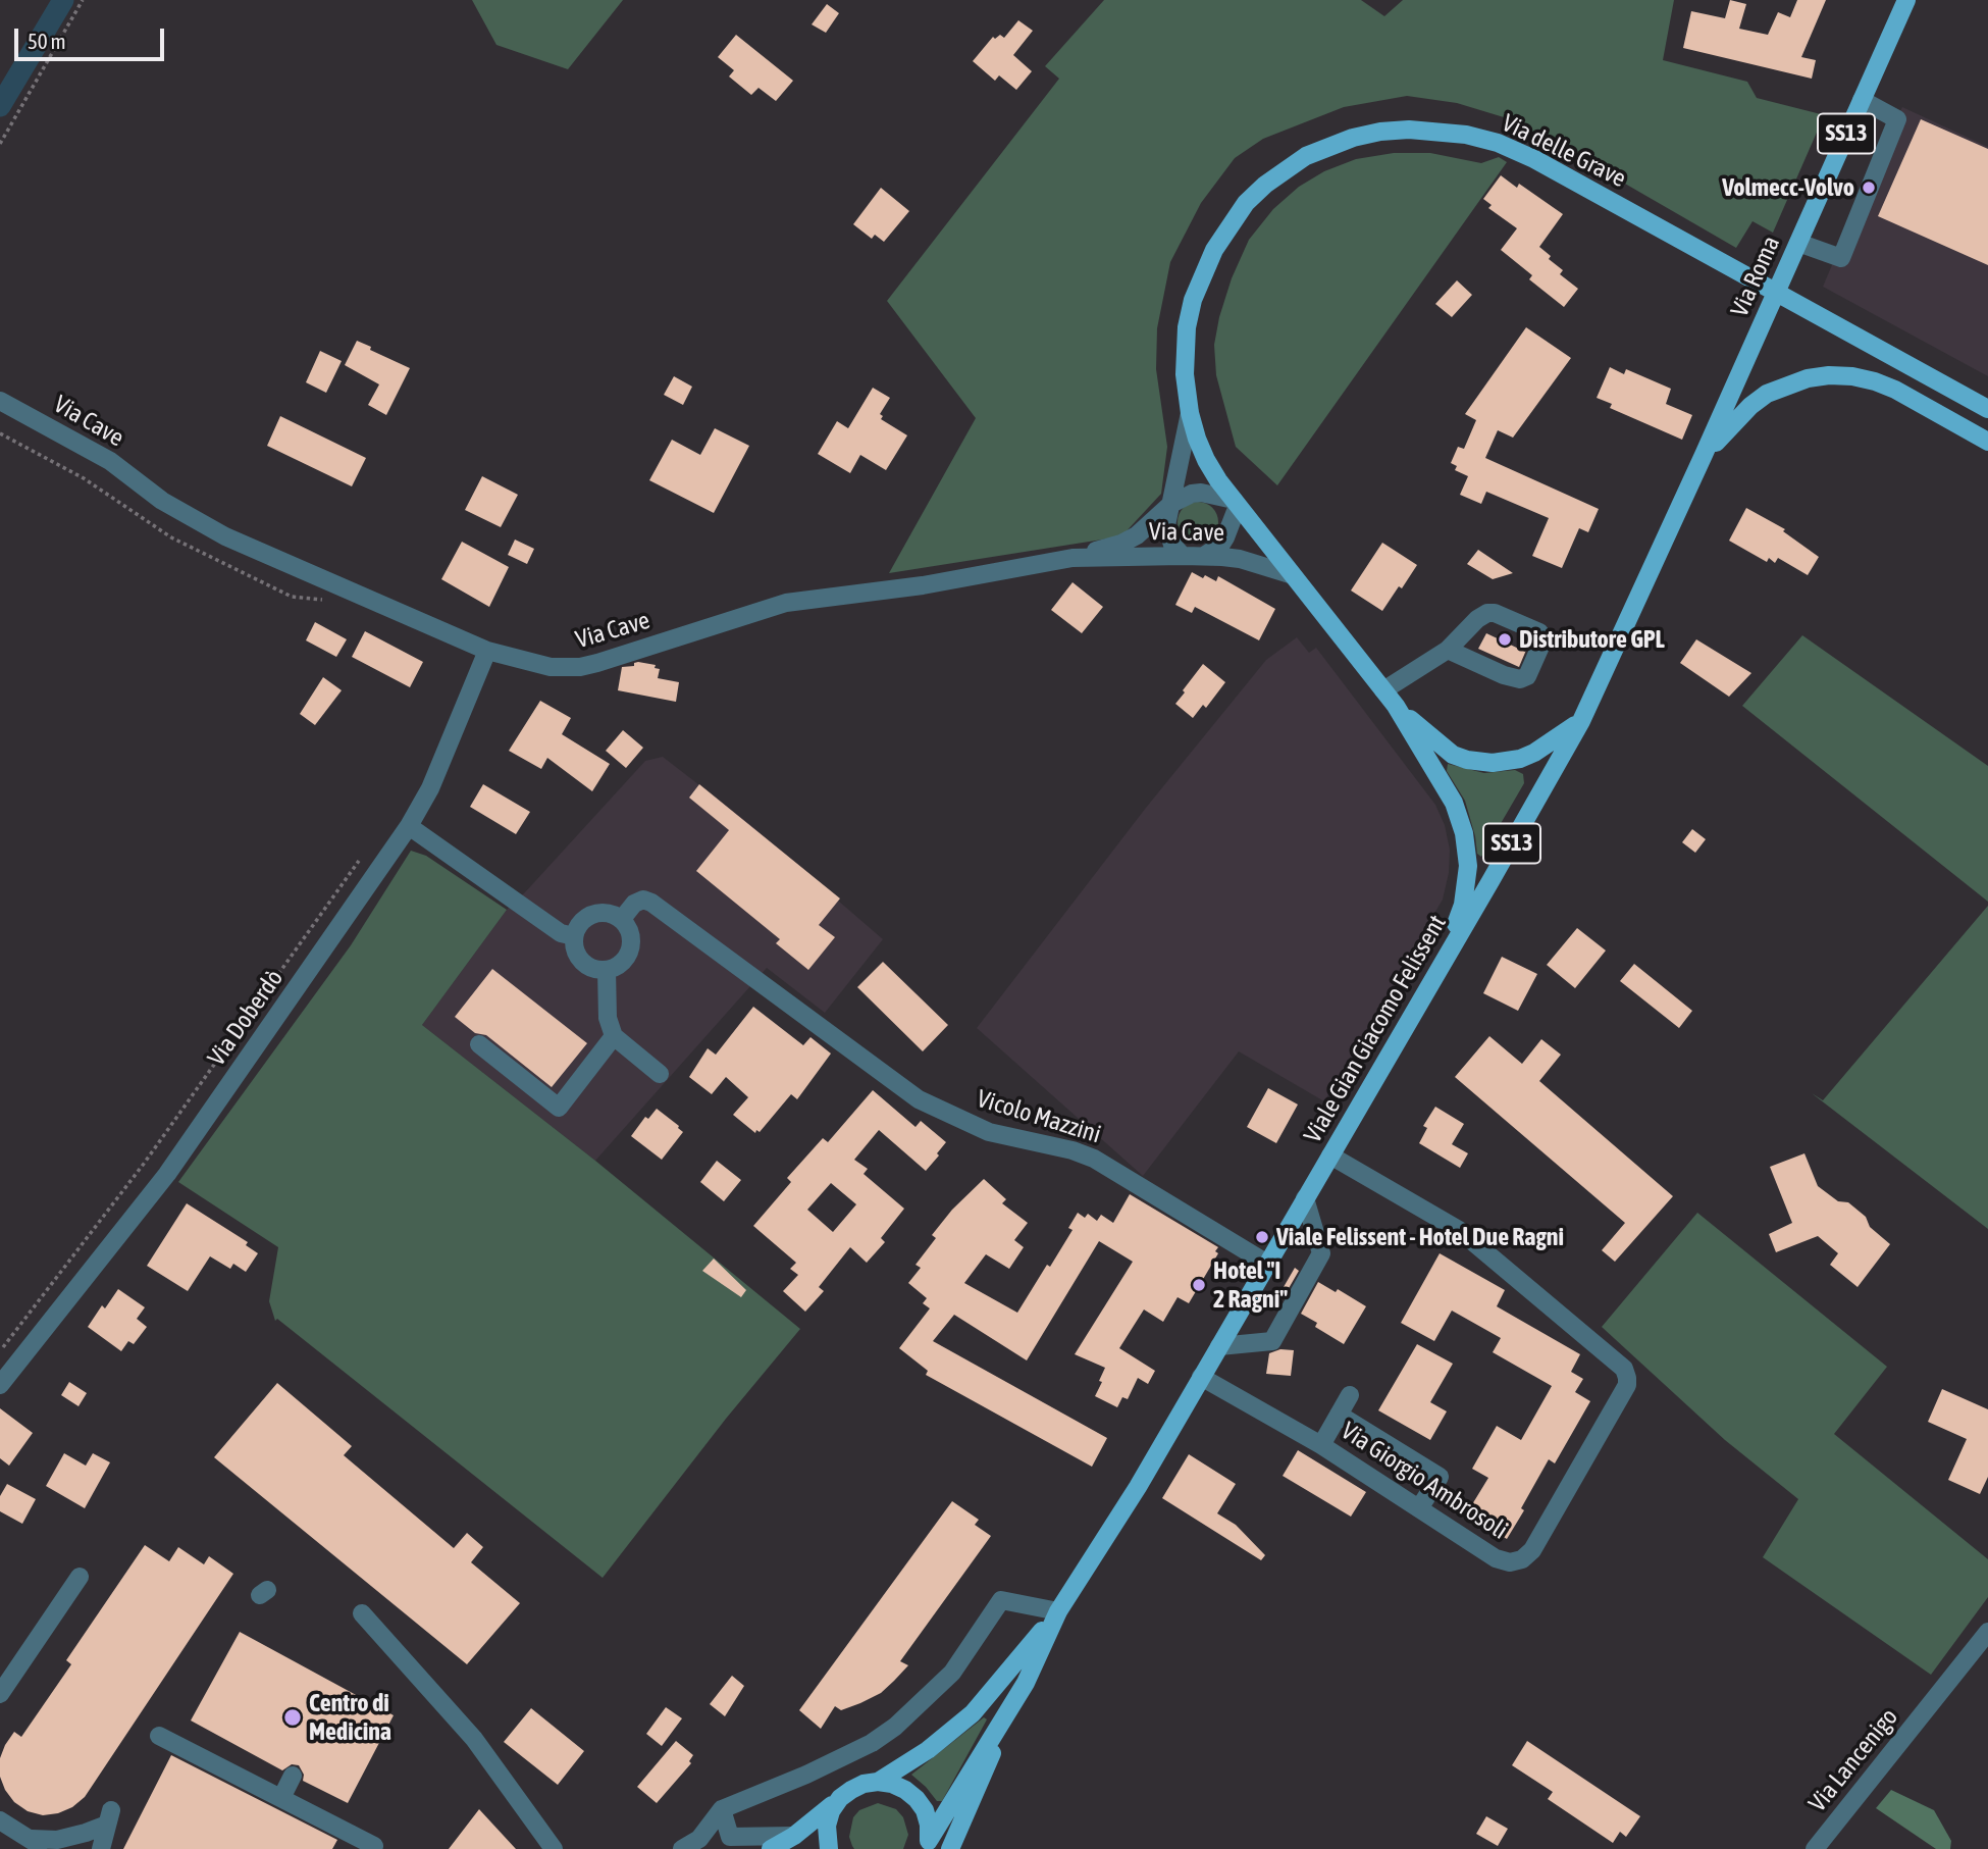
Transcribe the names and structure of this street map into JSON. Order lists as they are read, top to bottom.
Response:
{
  "streets": {
    "main road": [
      "SS13",
      "Via delle Grave",
      "Via Roma",
      "Viale Gian Giacomo Felissent"
    ],
    "street": [
      "Via Cave",
      "Via Doberdò",
      "Vicolo Mazzini",
      "Via Giorgio Ambrosoli",
      "Via Lancenigo"
    ]
  },
  "crossings": [
    ["Via delle Grave", "Via Cave"],
    ["Via delle Grave", "Viale Gian Giacomo Felissent"],
    ["Via Roma", "Viale Gian Giacomo Felissent"],
    ["Via Cave", "Via Doberdò"],
    ["Viale Gian Giacomo Felissent", "Vicolo Mazzini"],
    ["Viale Gian Giacomo Felissent", "Via Giorgio Ambrosoli"]
  ],
  "places": [
    "Volmecc-Volvo",
    "Distributore GPL",
    "Viale Felissent - Hotel Due Ragni",
    "Hotel \"I 2 Ragni\"",
    "Centro di Medicina"
  ],
  "scale_bar": "50 m"
}
